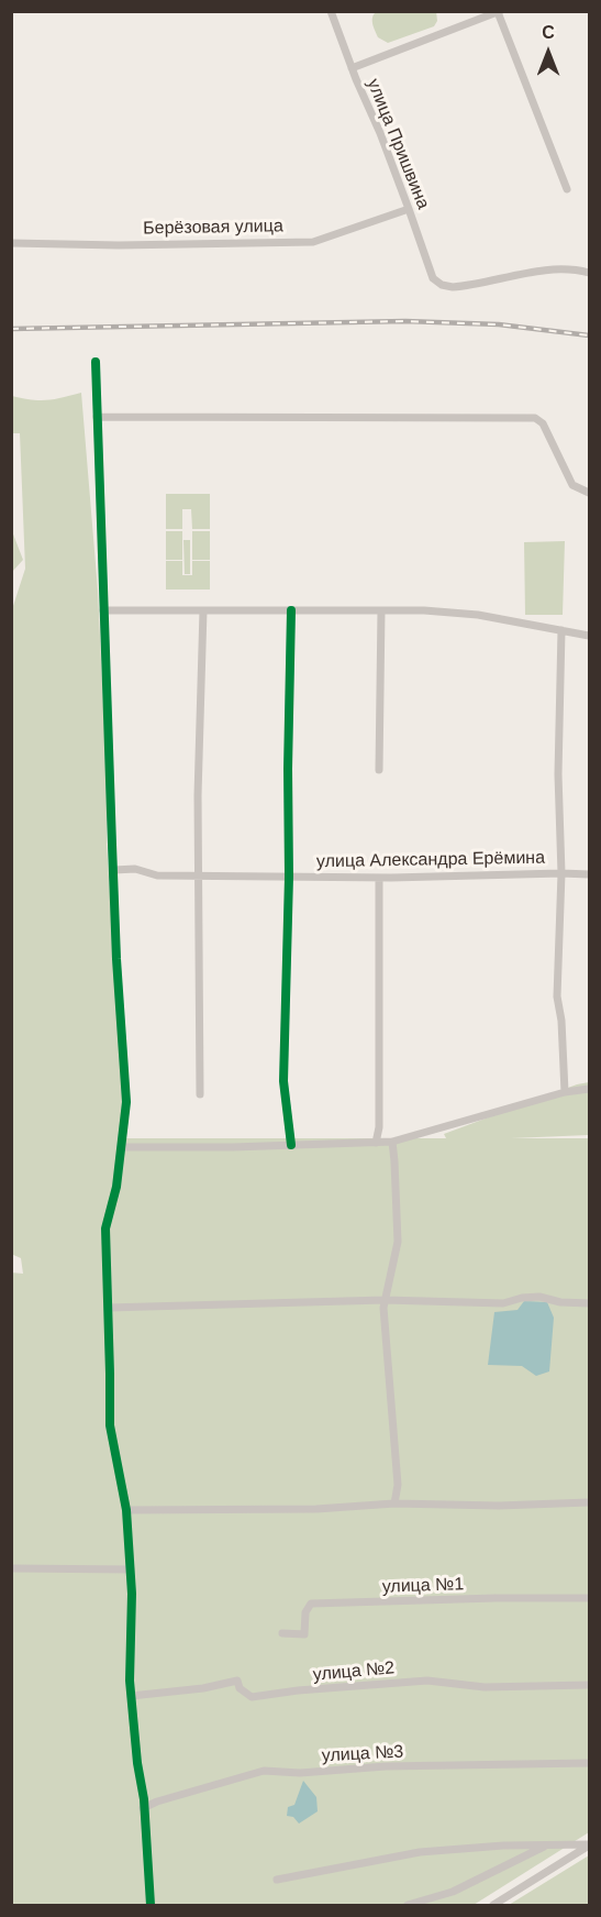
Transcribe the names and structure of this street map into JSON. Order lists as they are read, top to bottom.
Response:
{
  "streets": {
    "street": [
      "улица Пришвина",
      "Берёзовая улица",
      "улица Александра Ерёмина",
      "улица №1",
      "улица №2",
      "улица №3"
    ]
  },
  "crossings": [
    ["улица Пришвина", "Берёзовая улица"]
  ],
  "north": "top"
}
